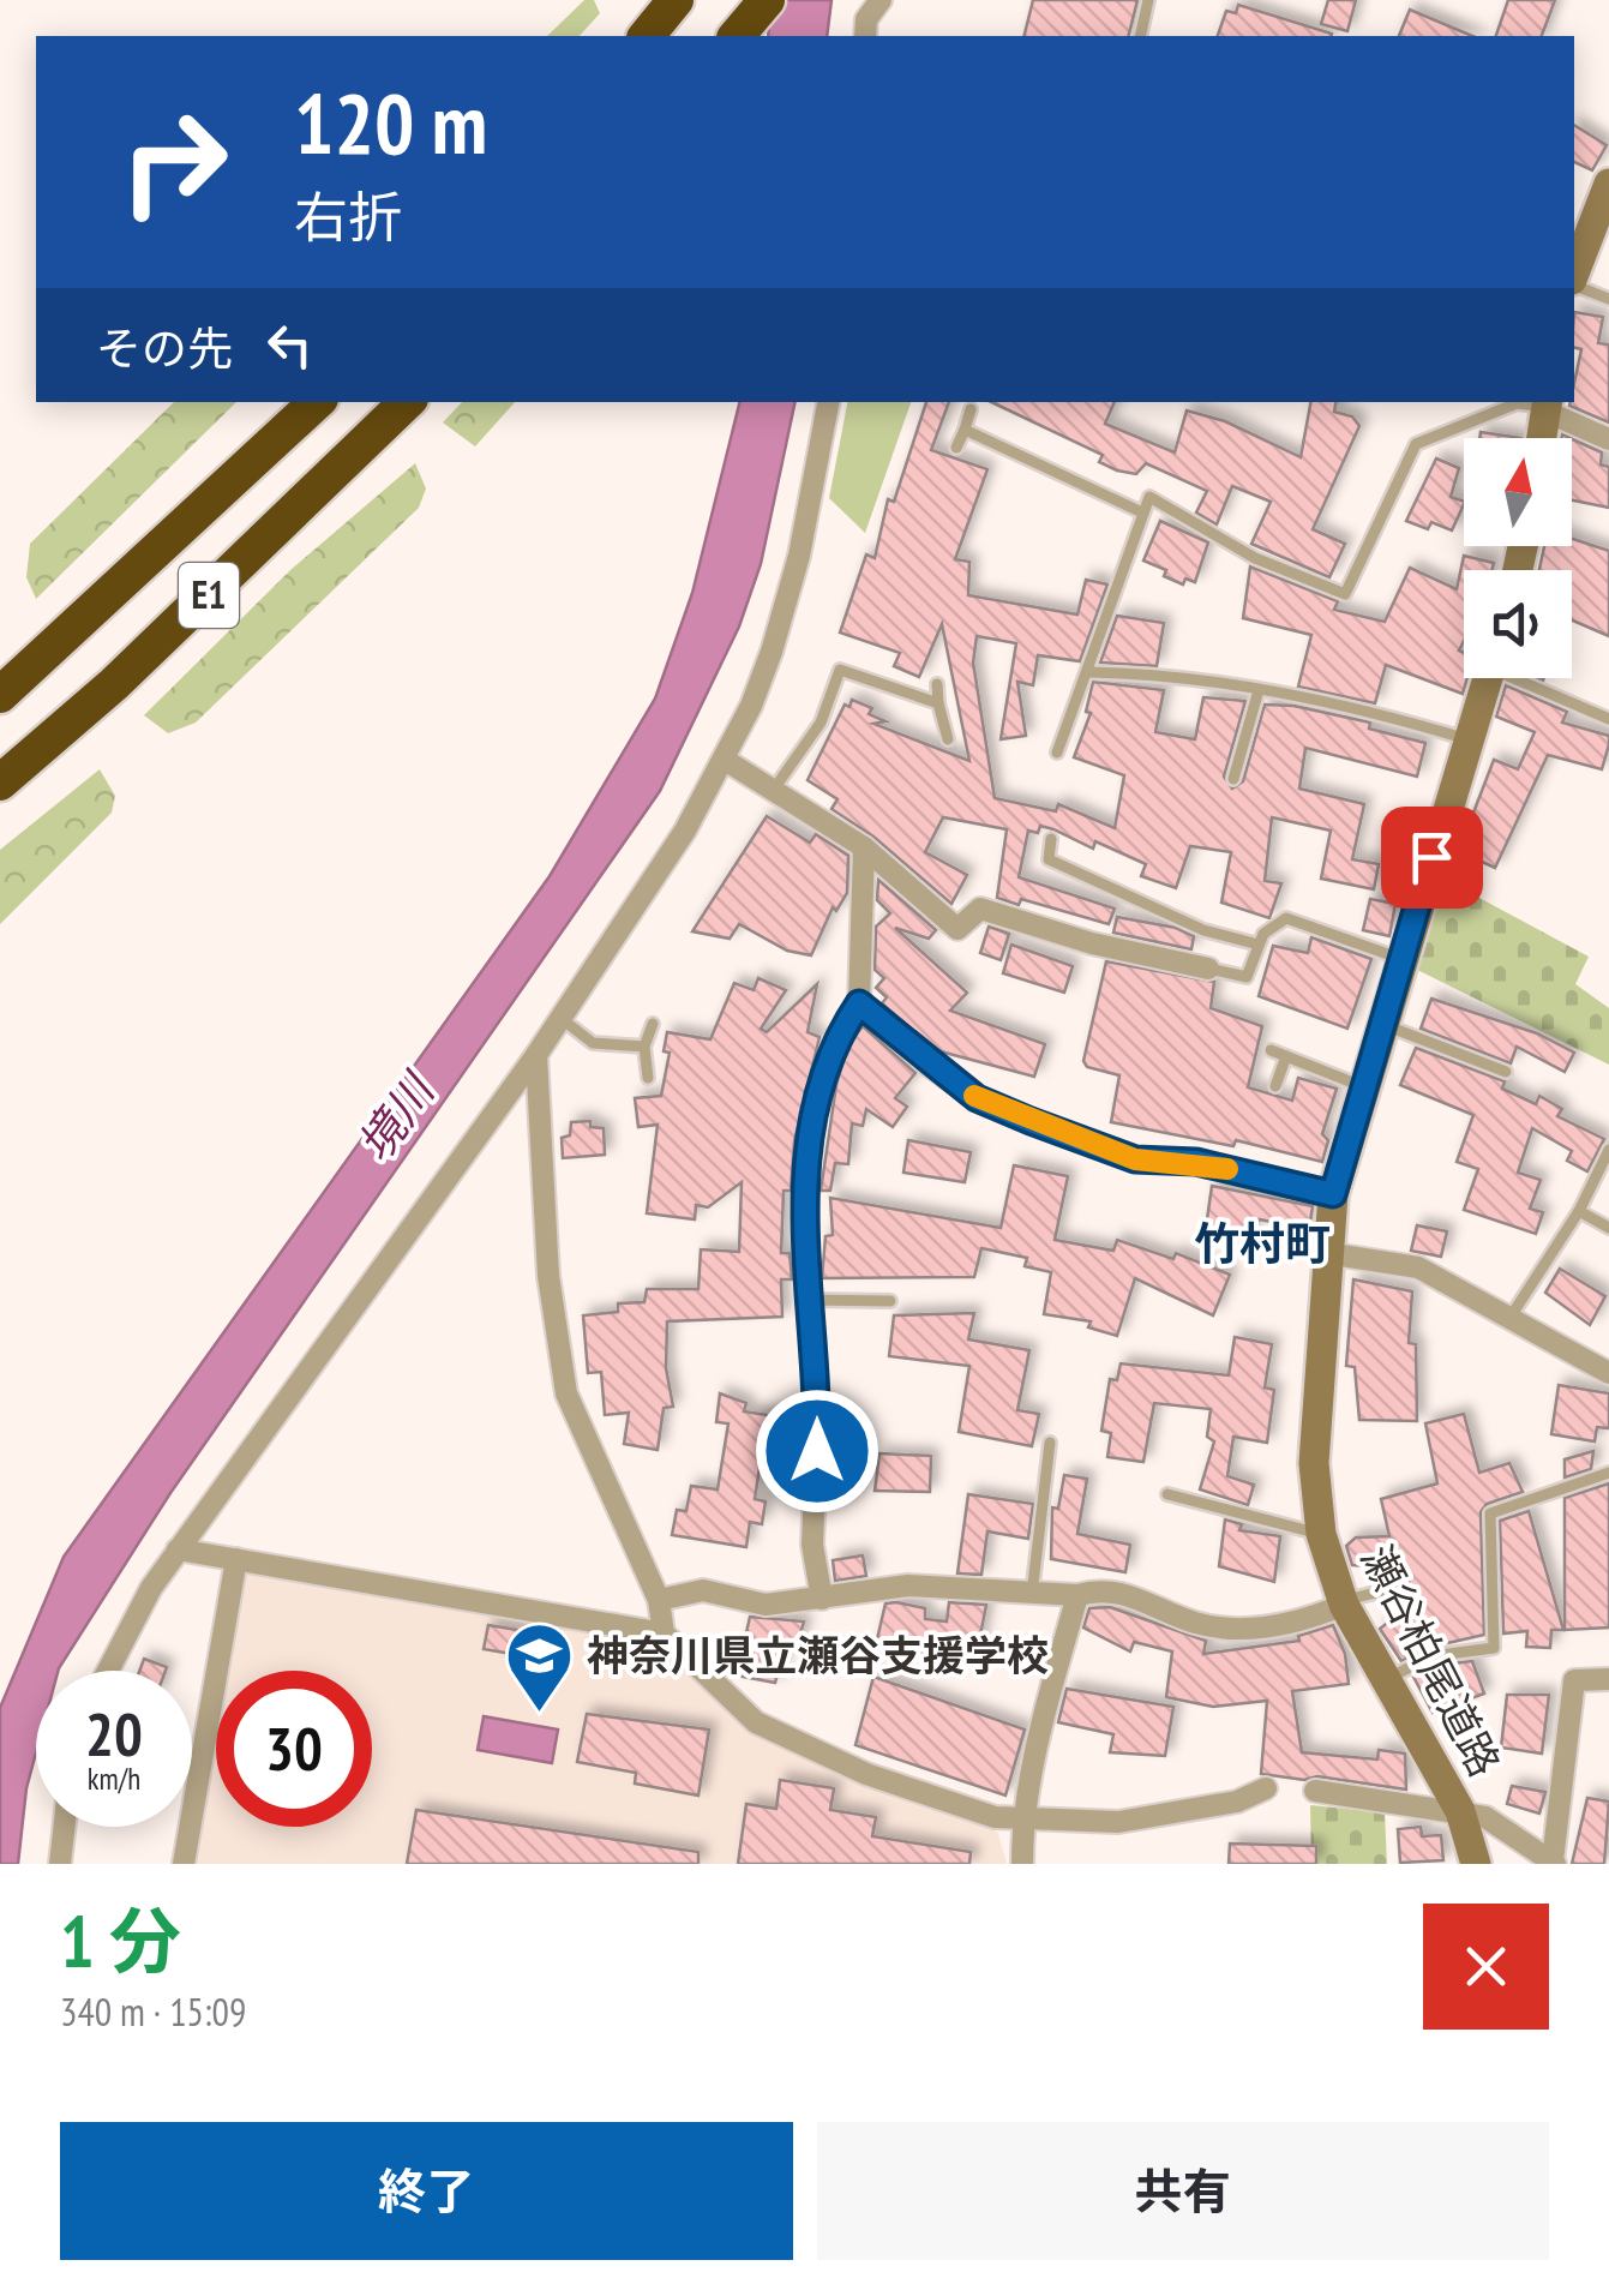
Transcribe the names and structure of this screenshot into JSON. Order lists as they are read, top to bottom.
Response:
{
  "streets": {
    "highway": ["E1"],
    "main road": ["瀬谷柏尾道路"]
  },
  "districts": ["竹村町"],
  "water": ["境川"],
  "places": {
    "school or university": ["神奈川県立瀬谷支援学校"]
  },
  "north": "top",
  "page": {
    "turn": ["120 m", "右折"],
    "then": "その先",
    "speed": "20 km/h",
    "limit": "30",
    "heading": ["1 分", "340 m · 15:09"],
    "buttons": ["終了", "共有"]
  }
}
